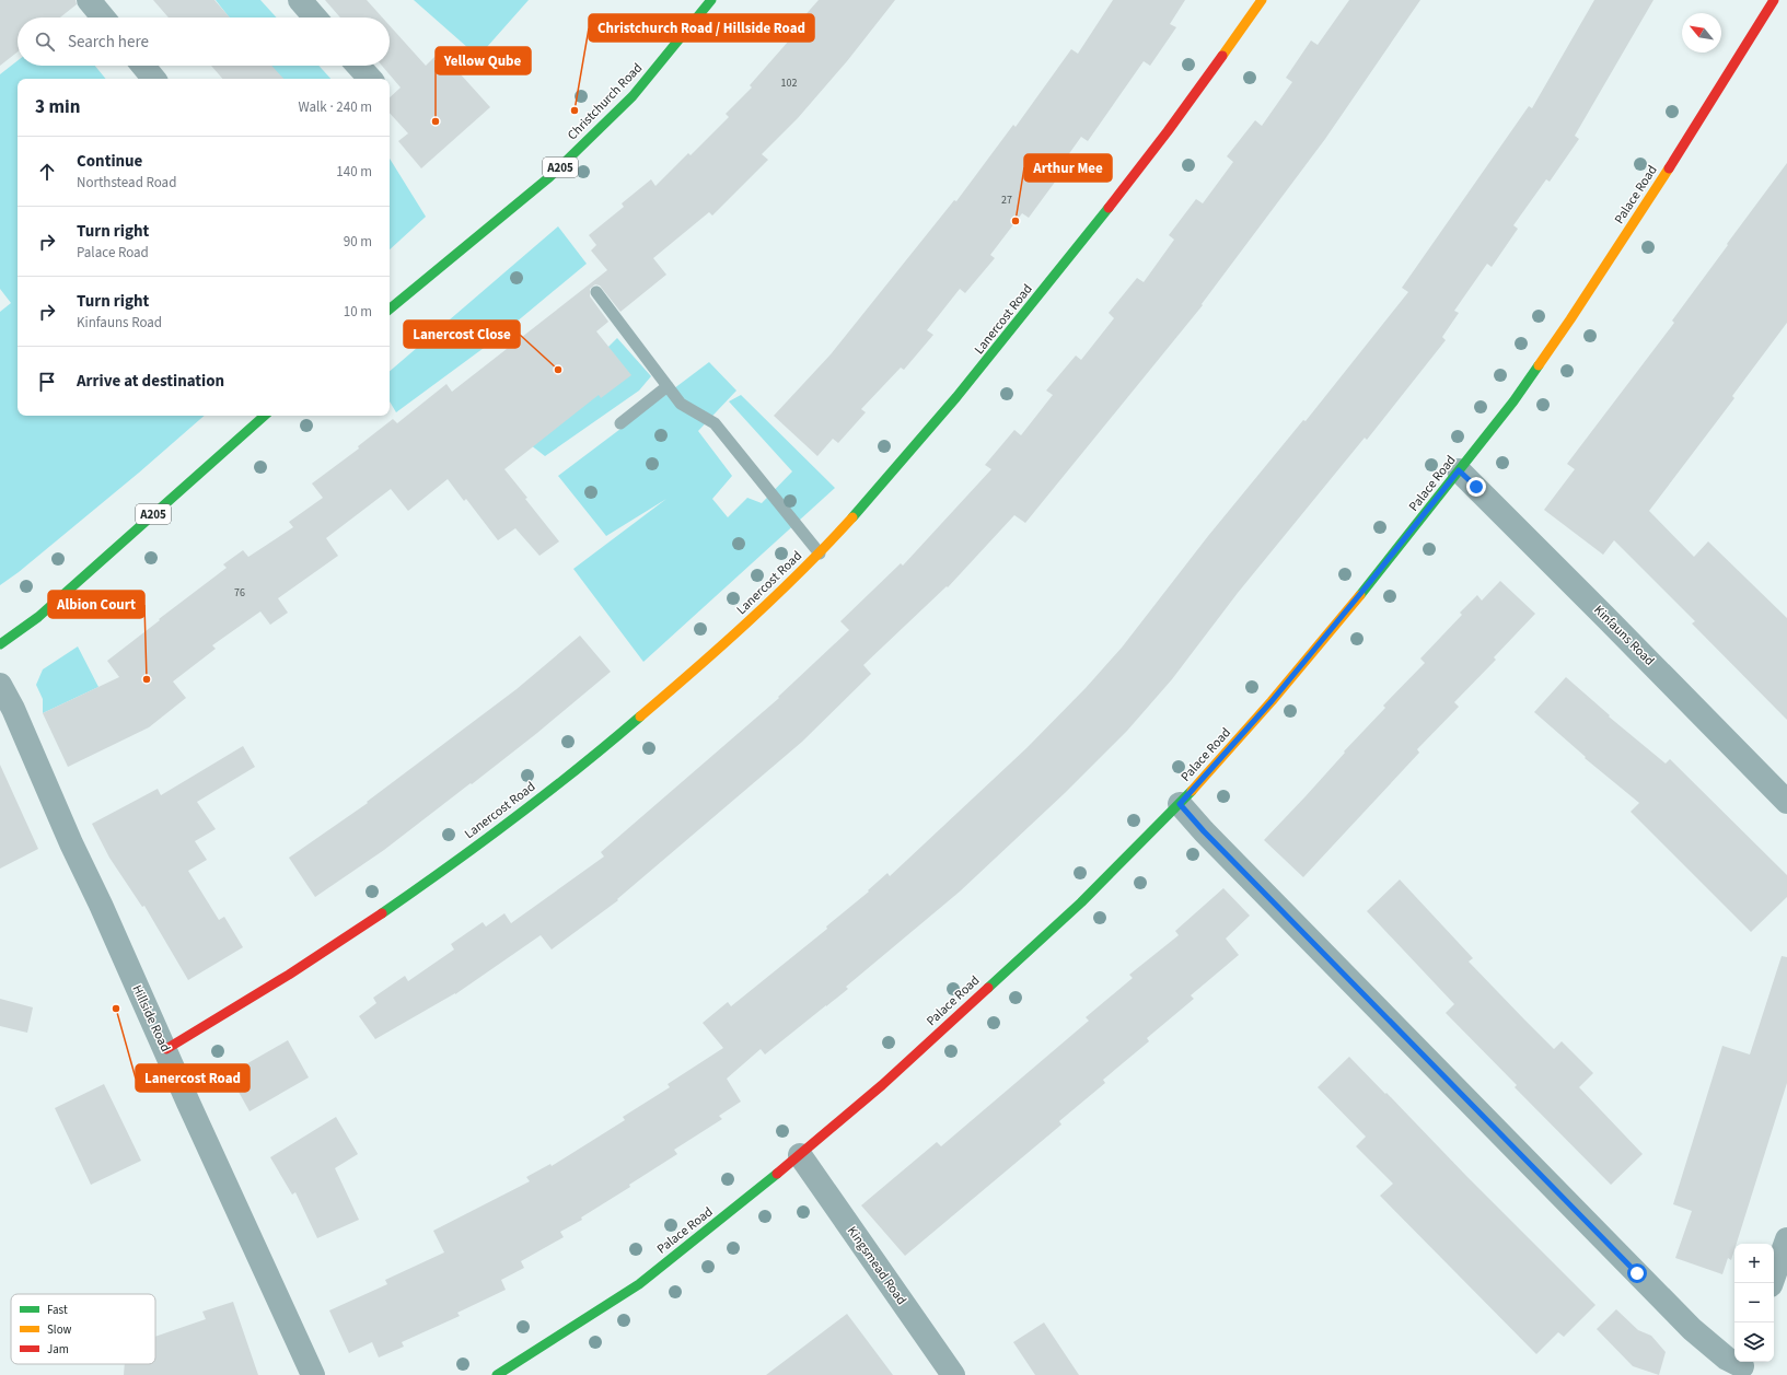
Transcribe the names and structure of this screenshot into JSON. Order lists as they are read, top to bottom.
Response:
{
  "streets": {
    "main road": [
      "Christchurch Road",
      "A205",
      "Palace Road",
      "Lanercost Road"
    ],
    "street": ["Kinfauns Road", "Hillside Road", "Kingsmead Road"]
  },
  "crossings": [
    ["Palace Road", "Kinfauns Road"],
    ["Palace Road", "Kingsmead Road"],
    ["Lanercost Road", "Hillside Road"]
  ],
  "places": [
    "Christchurch Road / Hillside Road",
    "Yellow Qube",
    "Arthur Mee",
    "Lanercost Close",
    "Albion Court",
    "Lanercost Road"
  ],
  "house_numbers": ["102", "27", "76"],
  "legend": ["Fast", "Slow", "Jam"],
  "north": "top left",
  "page": {
    "search": "Search here",
    "heading": ["3 min", "Walk · 240 m"],
    "list": [
      ["Continue", "Northstead Road", "140 m"],
      ["Turn right", "Palace Road", "90 m"],
      ["Turn right", "Kinfauns Road", "10 m"],
      "Arrive at destination"
    ],
    "map_buttons": ["+", "−"]
  }
}
